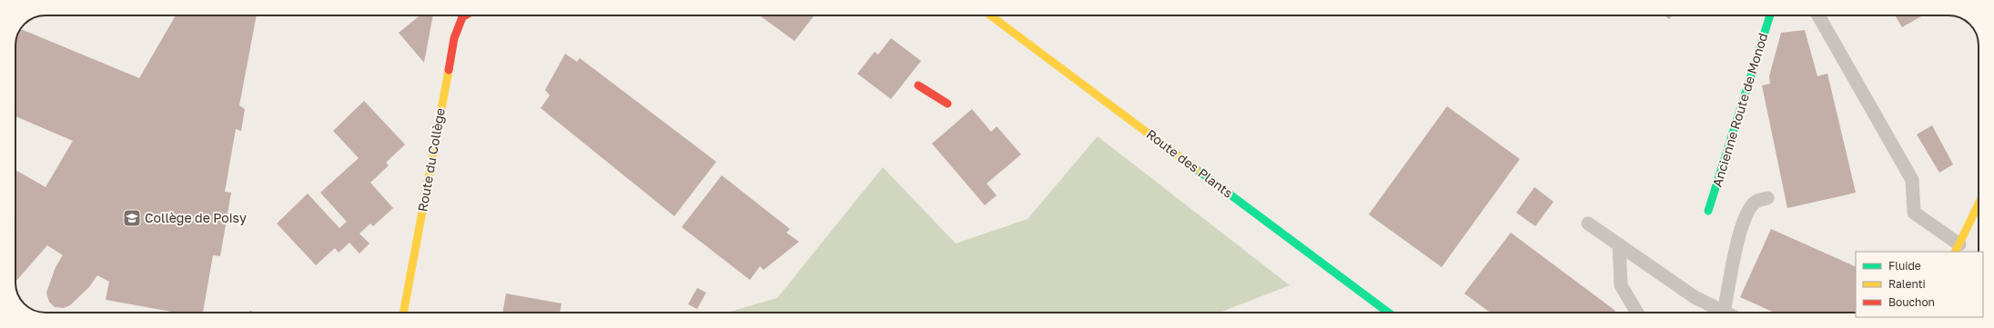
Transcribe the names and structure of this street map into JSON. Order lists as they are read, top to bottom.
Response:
{
  "streets": {
    "street": ["Ancienne Route de Monod", "Route du Collège", "Route des Plants"]
  },
  "places": {
    "school or university": ["Collège de Poisy"]
  },
  "legend": ["Fluide", "Ralenti", "Bouchon"]
}
